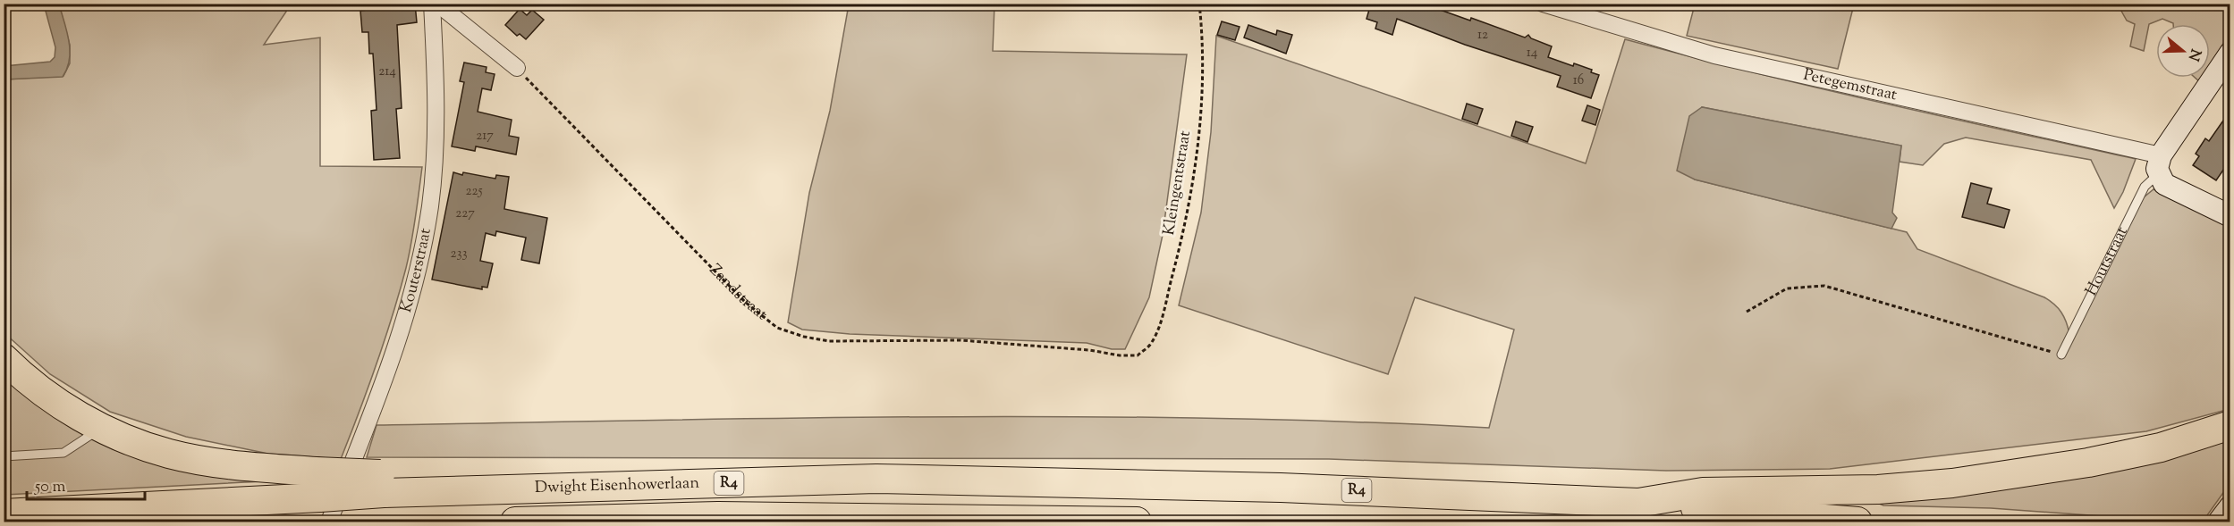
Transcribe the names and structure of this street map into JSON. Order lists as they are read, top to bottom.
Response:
{
  "streets": {
    "highway": ["R4", "Dwight Eisenhowerlaan"],
    "street": ["Petegemstraat", "Houtstraat", "Kouterstraat"],
    "path": ["Kleingentstraat", "Zandstraat"]
  },
  "crossings": [
    ["Petegemstraat", "Houtstraat"],
    ["Kleingentstraat", "Zandstraat"],
    ["Kouterstraat", "R4"],
    ["Kouterstraat", "Dwight Eisenhowerlaan"],
    ["R4", "Dwight Eisenhowerlaan"]
  ],
  "house_numbers": [
    "12",
    "14",
    "214",
    "16",
    "217",
    "225",
    "227",
    "233"
  ],
  "scale_bar": "50 m",
  "north": "right"
}
